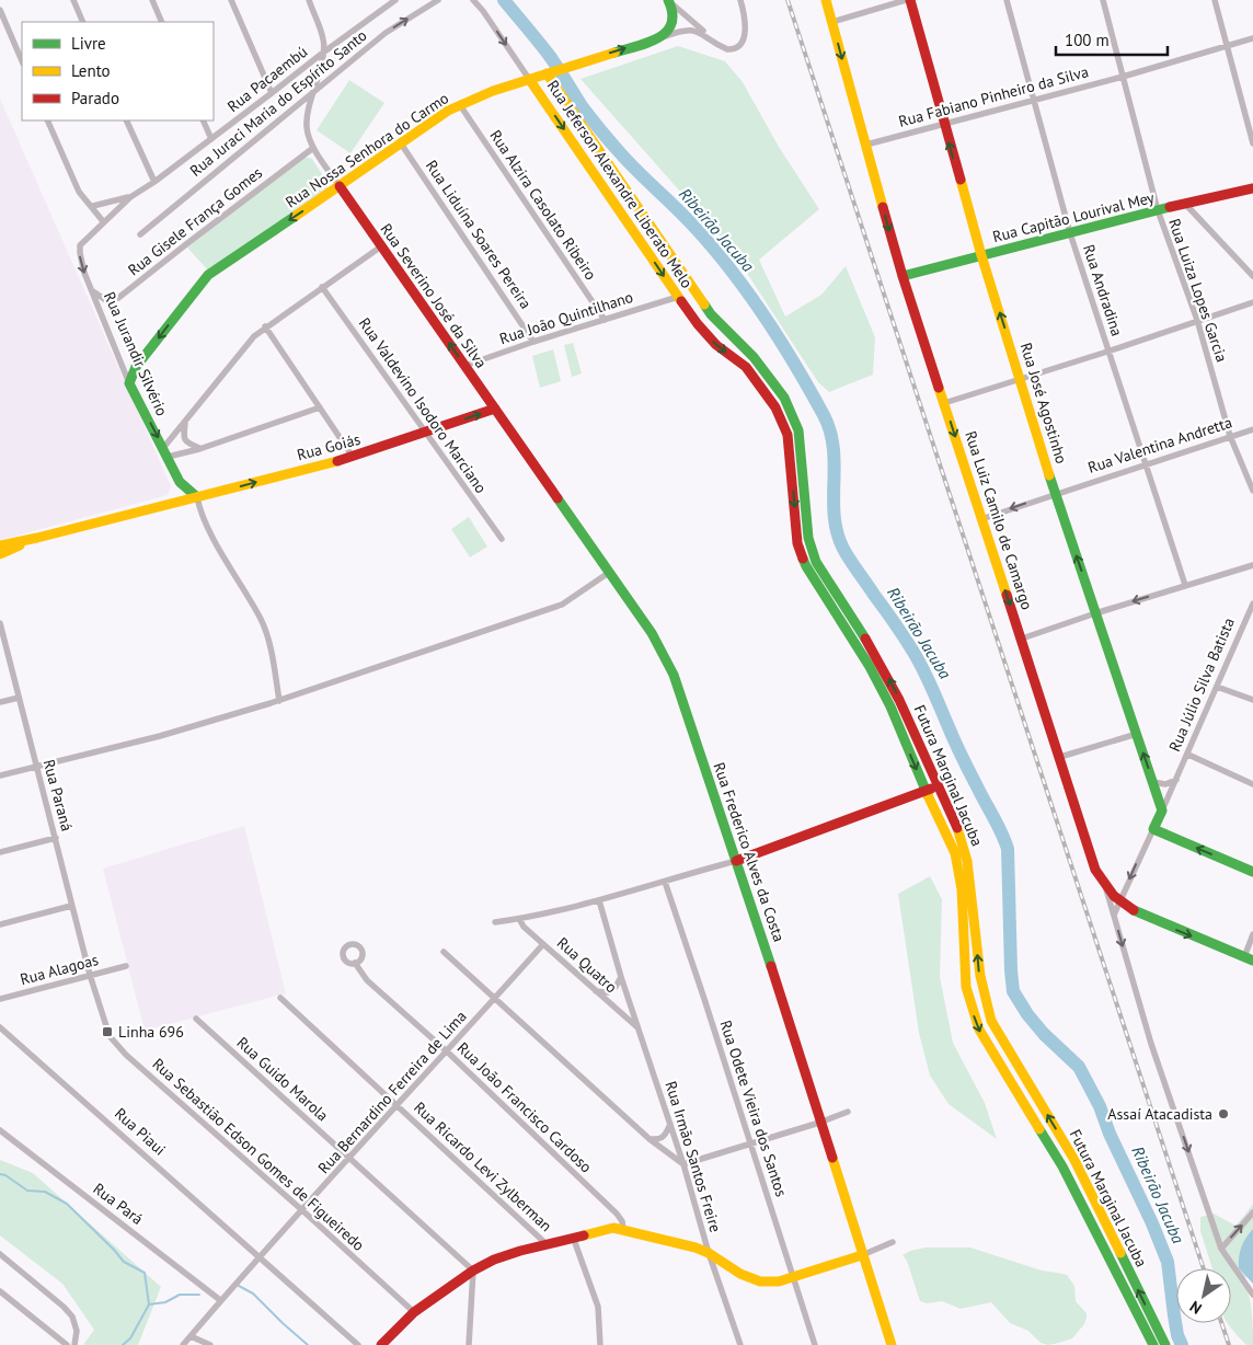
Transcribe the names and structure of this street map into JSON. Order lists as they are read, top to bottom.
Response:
{
  "streets": {
    "main road": [
      "Rua Nossa Senhora do Carmo",
      "Rua Jeferson Alexandre Liberato Melo",
      "Rua Capitão Lourival Mey",
      "Rua Severino José da Silva",
      "Rua Jurandir Silvério",
      "Rua José Agostinho",
      "Rua Goiás",
      "Rua Luiz Camilo de Camargo",
      "Rua Júlio Silva Batista",
      "Futura Marginal Jacuba",
      "Rua Frederico Alves da Costa"
    ],
    "street": [
      "Rua Pacaembú",
      "Rua Fabiano Pinheiro da Silva",
      "Rua Juraci Maria do Espírito Santo",
      "Rua Alzira Casolato Ribeiro",
      "Rua Gisele França Gomes",
      "Rua Liduína Soares Pereira",
      "Rua Andradina",
      "Rua Luiza Lopes Garcia",
      "Rua João Quintilhano",
      "Rua Valdevino Isodoro Marciano",
      "Rua Valentina Andretta",
      "Rua Paraná",
      "Rua Quatro",
      "Rua Alagoas",
      "Rua Guido Marola",
      "Rua Bernardino Ferreira de Lima",
      "Rua João Francisco Cardoso",
      "Rua Odete Vieira dos Santos",
      "Rua Piaui",
      "Rua Sebastião Edson Gomes de Figueiredo",
      "Rua Irmão Santos Freire",
      "Rua Ricardo Levi Zylberman",
      "Rua Pará"
    ]
  },
  "crossings": [
    ["Rua Pacaembú", "Rua Severino José da Silva"],
    ["Rua Pacaembú", "Rua Jurandir Silvério"],
    ["Rua Fabiano Pinheiro da Silva", "Rua Andradina"],
    ["Rua Fabiano Pinheiro da Silva", "Rua Luiza Lopes Garcia"],
    ["Rua Fabiano Pinheiro da Silva", "Rua José Agostinho"],
    ["Rua Fabiano Pinheiro da Silva", "Rua Luiz Camilo de Camargo"],
    ["Rua Juraci Maria do Espírito Santo", "Rua Severino José da Silva"],
    ["Rua Nossa Senhora do Carmo", "Rua Jeferson Alexandre Liberato Melo"],
    ["Rua Nossa Senhora do Carmo", "Rua Alzira Casolato Ribeiro"],
    ["Rua Nossa Senhora do Carmo", "Rua Liduína Soares Pereira"],
    ["Rua Nossa Senhora do Carmo", "Rua Severino José da Silva"],
    ["Rua Nossa Senhora do Carmo", "Rua Jurandir Silvério"],
    ["Rua Jeferson Alexandre Liberato Melo", "Rua João Quintilhano"],
    ["Rua Jeferson Alexandre Liberato Melo", "Futura Marginal Jacuba"],
    ["Rua Alzira Casolato Ribeiro", "Rua João Quintilhano"],
    ["Rua Capitão Lourival Mey", "Rua Andradina"],
    ["Rua Capitão Lourival Mey", "Rua Luiza Lopes Garcia"],
    ["Rua Capitão Lourival Mey", "Rua José Agostinho"],
    ["Rua Capitão Lourival Mey", "Rua Luiz Camilo de Camargo"],
    ["Rua Gisele França Gomes", "Rua Severino José da Silva"],
    ["Rua Gisele França Gomes", "Rua Jurandir Silvério"],
    ["Rua Liduína Soares Pereira", "Rua João Quintilhano"],
    ["Rua Andradina", "Rua Valentina Andretta"],
    ["Rua Luiza Lopes Garcia", "Rua Valentina Andretta"],
    ["Rua Severino José da Silva", "Rua João Quintilhano"],
    ["Rua Severino José da Silva", "Rua Goiás"],
    ["Rua Severino José da Silva", "Rua Frederico Alves da Costa"],
    ["Rua Jurandir Silvério", "Rua Goiás"],
    ["Rua José Agostinho", "Rua Valentina Andretta"],
    ["Rua José Agostinho", "Rua Júlio Silva Batista"],
    ["Rua Valdevino Isodoro Marciano", "Rua Goiás"],
    ["Rua Valentina Andretta", "Rua Luiz Camilo de Camargo"],
    ["Rua Goiás", "Rua Frederico Alves da Costa"],
    ["Rua Luiz Camilo de Camargo", "Rua Júlio Silva Batista"],
    ["Rua Paraná", "Rua Alagoas"],
    ["Rua Paraná", "Rua Sebastião Edson Gomes de Figueiredo"],
    ["Rua Quatro", "Rua Bernardino Ferreira de Lima"],
    ["Rua Quatro", "Rua Irmão Santos Freire"],
    ["Rua Alagoas", "Rua Sebastião Edson Gomes de Figueiredo"],
    ["Rua Guido Marola", "Rua Bernardino Ferreira de Lima"],
    ["Rua Bernardino Ferreira de Lima", "Rua João Francisco Cardoso"],
    ["Rua Bernardino Ferreira de Lima", "Rua Piaui"],
    ["Rua Bernardino Ferreira de Lima", "Rua Sebastião Edson Gomes de Figueiredo"],
    ["Rua Bernardino Ferreira de Lima", "Rua Ricardo Levi Zylberman"],
    ["Rua Bernardino Ferreira de Lima", "Rua Pará"]
  ],
  "one_way": [
    "Rua Juraci Maria do Espírito Santo",
    "Rua Jurandir Silvério",
    "Rua José Agostinho",
    "Rua Goiás",
    "Rua Luiz Camilo de Camargo"
  ],
  "water": ["Ribeirão Jacuba"],
  "places": {
    "transit": ["Linha 696"],
    "other": ["Assaí Atacadista"]
  },
  "legend": ["Livre", "Lento", "Parado"],
  "scale_bar": "100 m",
  "north": "bottom left"
}
